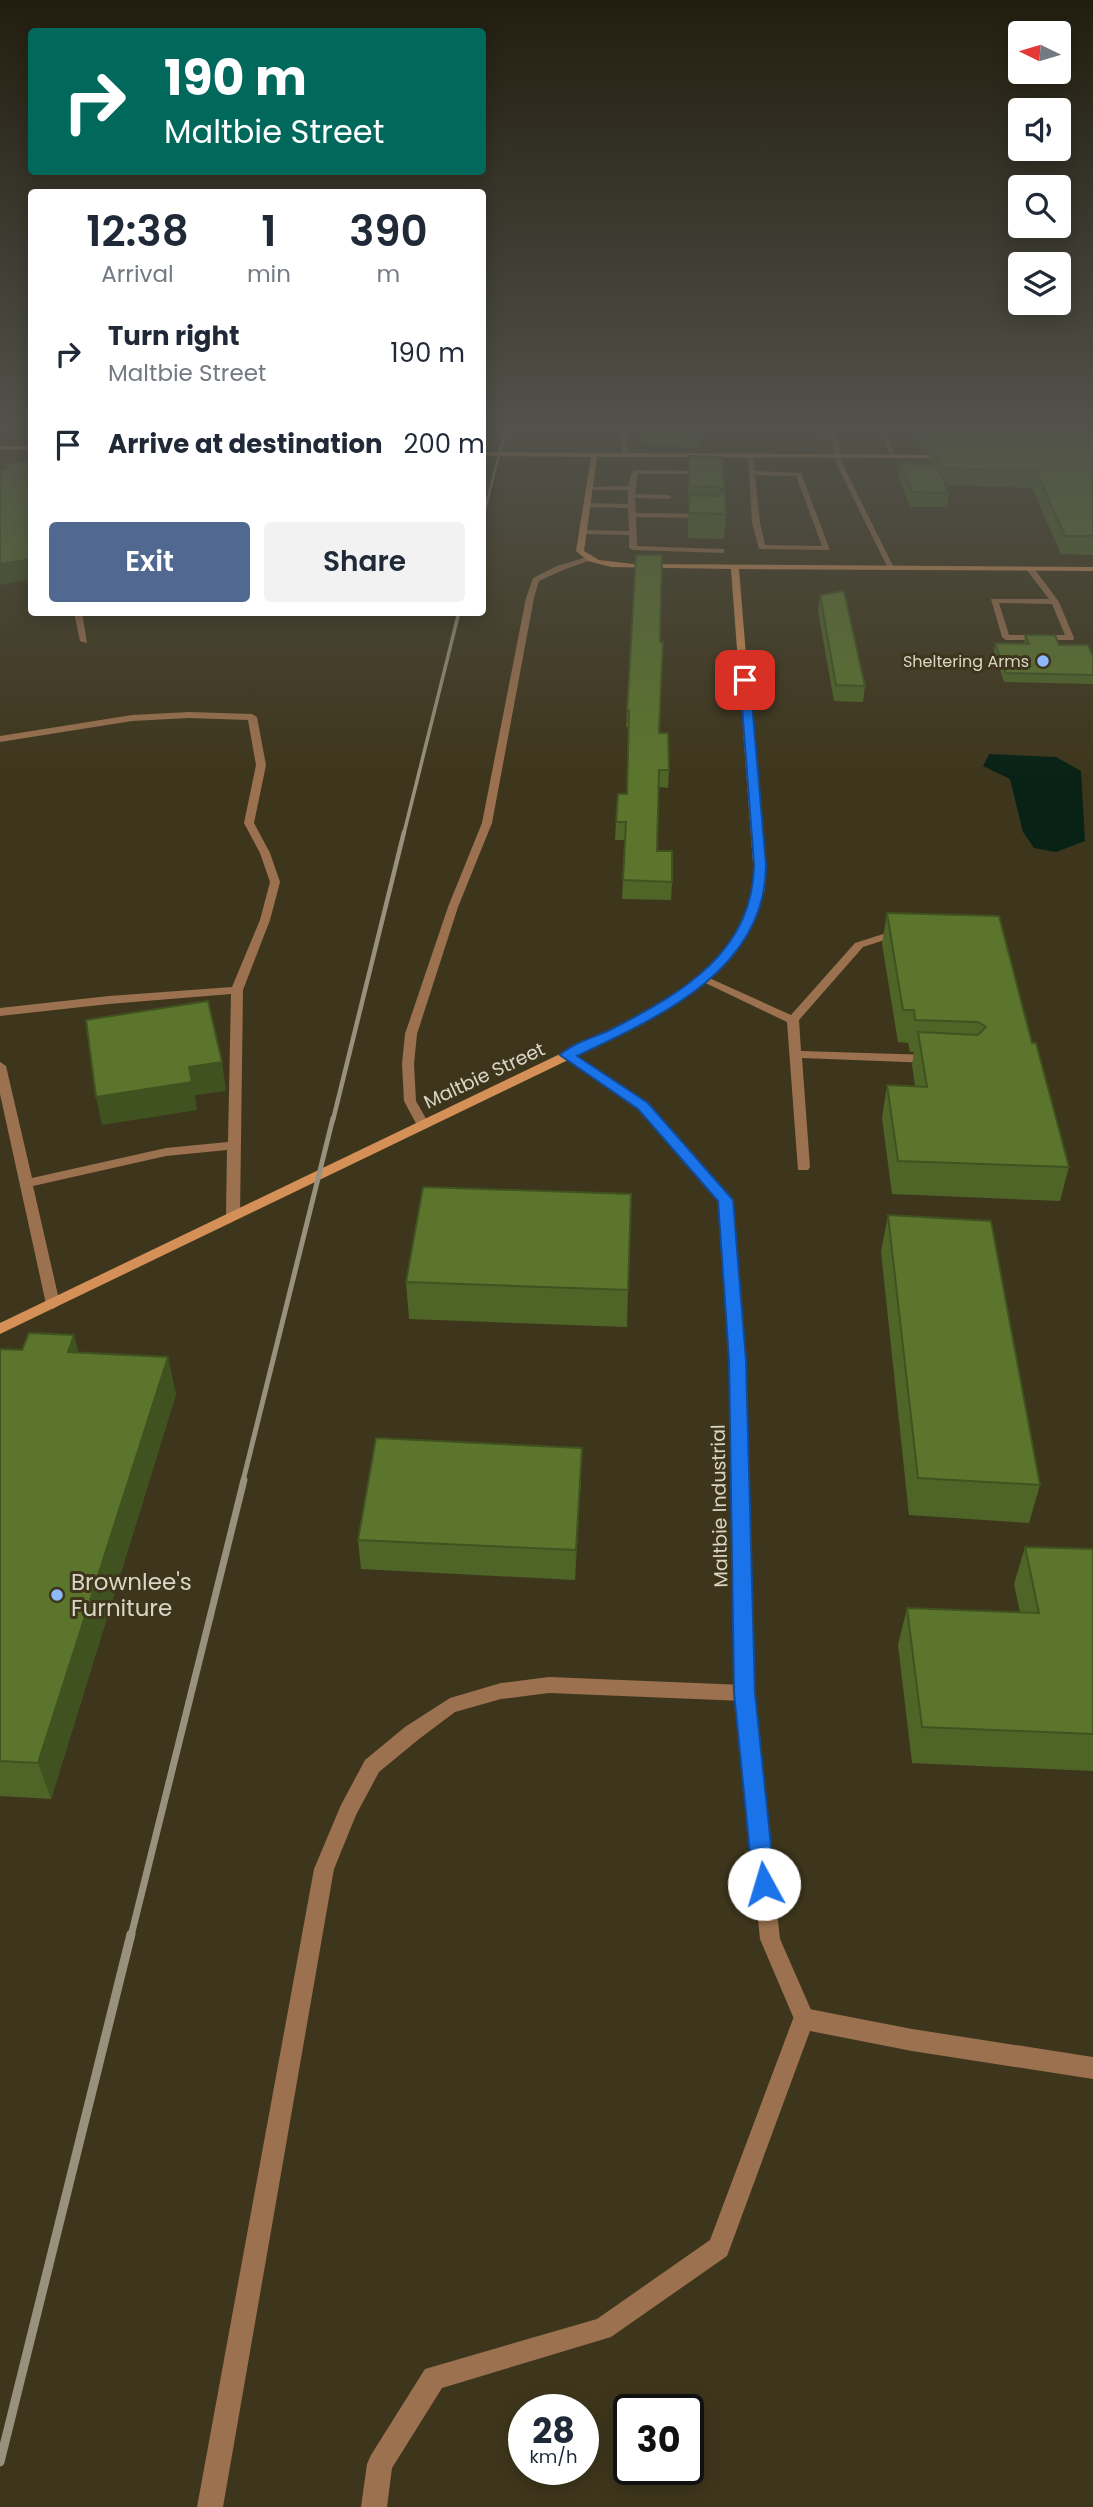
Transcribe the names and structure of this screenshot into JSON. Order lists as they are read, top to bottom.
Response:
{
  "streets": {
    "street": ["Maltbie Street", "Maltbie Industrial"]
  },
  "crossings": [
    ["Maltbie Street", "Maltbie Industrial"]
  ],
  "places": ["Sheltering Arms", "Brownlee's Furniture"],
  "north": "left",
  "page": {
    "turn": ["190 m", "Maltbie Street"],
    "eta": [
      "12:38",
      "Arrival",
      "1",
      "min",
      "390",
      "m"
    ],
    "list": [
      {
        "name": "Turn right",
        "note": "Maltbie Street",
        "value": "190 m"
      },
      {
        "name": "Arrive at destination",
        "value": "200 m"
      }
    ],
    "buttons": ["Exit", "Share"],
    "speed": "28 km/h",
    "limit": "30"
  }
}
